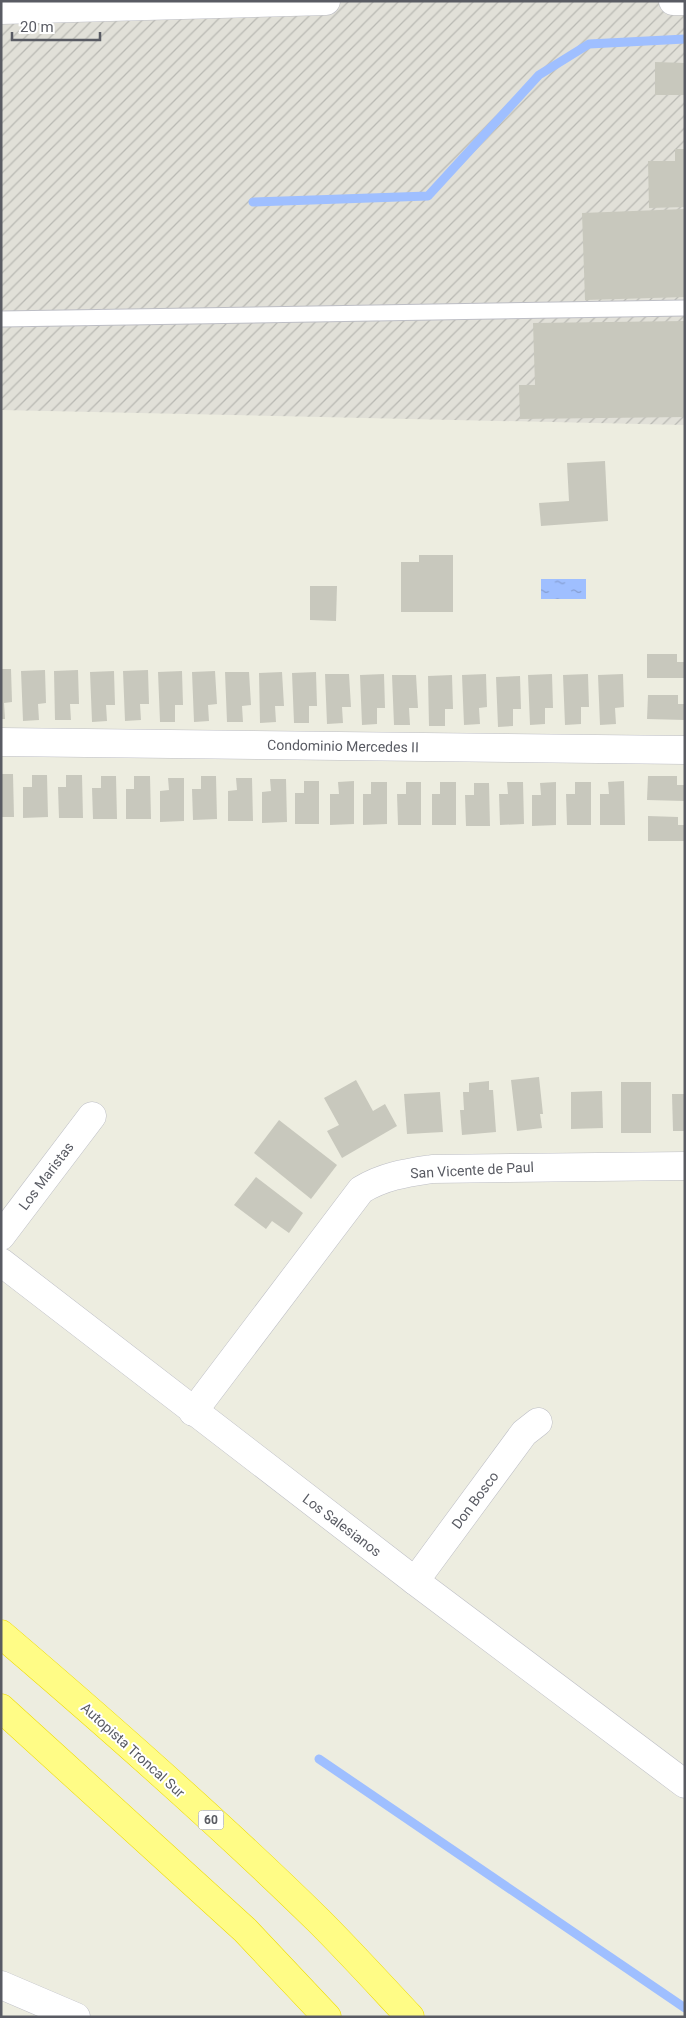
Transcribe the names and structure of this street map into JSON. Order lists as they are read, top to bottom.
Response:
{
  "streets": {
    "highway": ["Autopista Troncal Sur", "60"],
    "street": [
      "Condominio Mercedes II",
      "San Vicente de Paul",
      "Los Maristas",
      "Don Bosco",
      "Los Salesianos"
    ]
  },
  "crossings": [
    ["San Vicente de Paul", "Los Salesianos"],
    ["Don Bosco", "Los Salesianos"]
  ],
  "scale_bar": "20 m"
}
